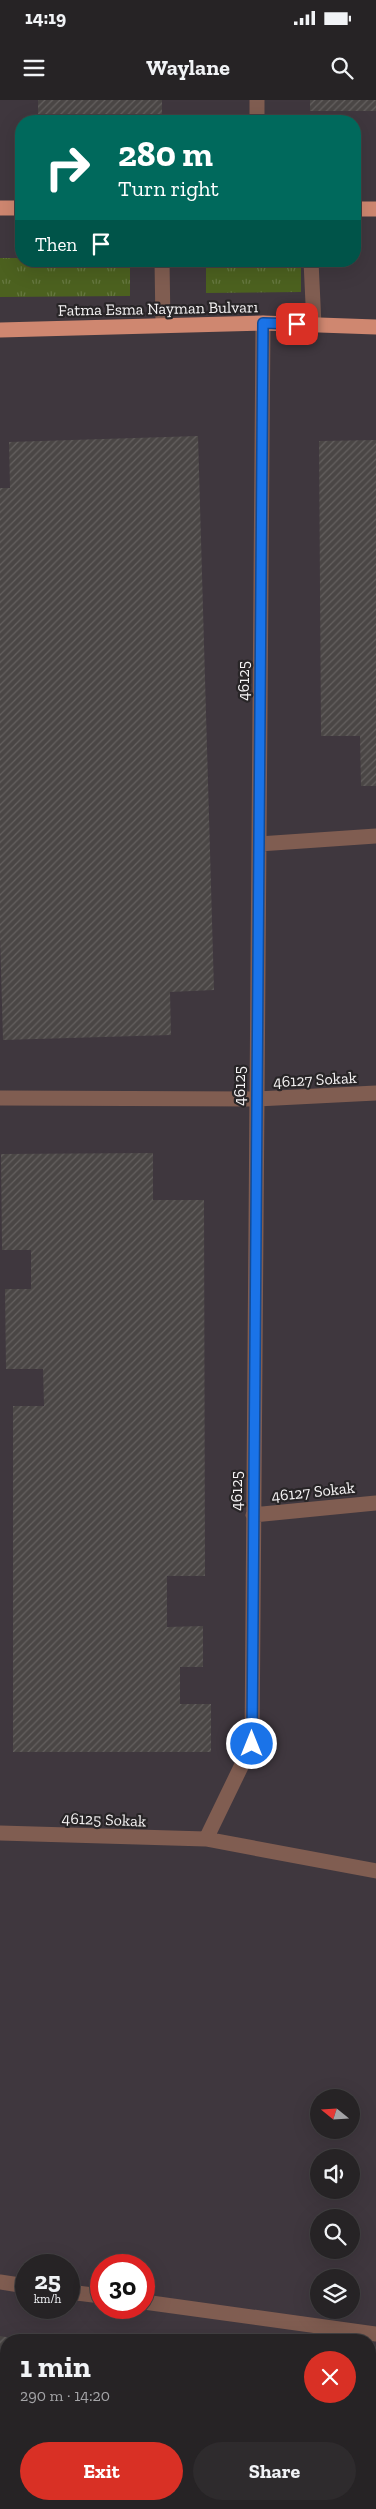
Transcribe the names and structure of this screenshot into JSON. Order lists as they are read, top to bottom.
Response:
{
  "streets": {
    "main road": ["Fatma Esma Nayman Bulvarı"],
    "street": ["46125", "46127 Sokak", "46125 Sokak"]
  },
  "crossings": [
    ["Fatma Esma Nayman Bulvarı", "46125"],
    ["46125", "46127 Sokak"],
    ["46125", "46125 Sokak"]
  ],
  "north": "left",
  "page": {
    "status": "14:19",
    "header": "Waylane",
    "turn": ["280 m", "Turn right"],
    "then": "Then",
    "speed": "25 km/h",
    "limit": "30",
    "heading": ["1 min", "290 m · 14:20"],
    "buttons": ["Exit", "Share"]
  }
}
